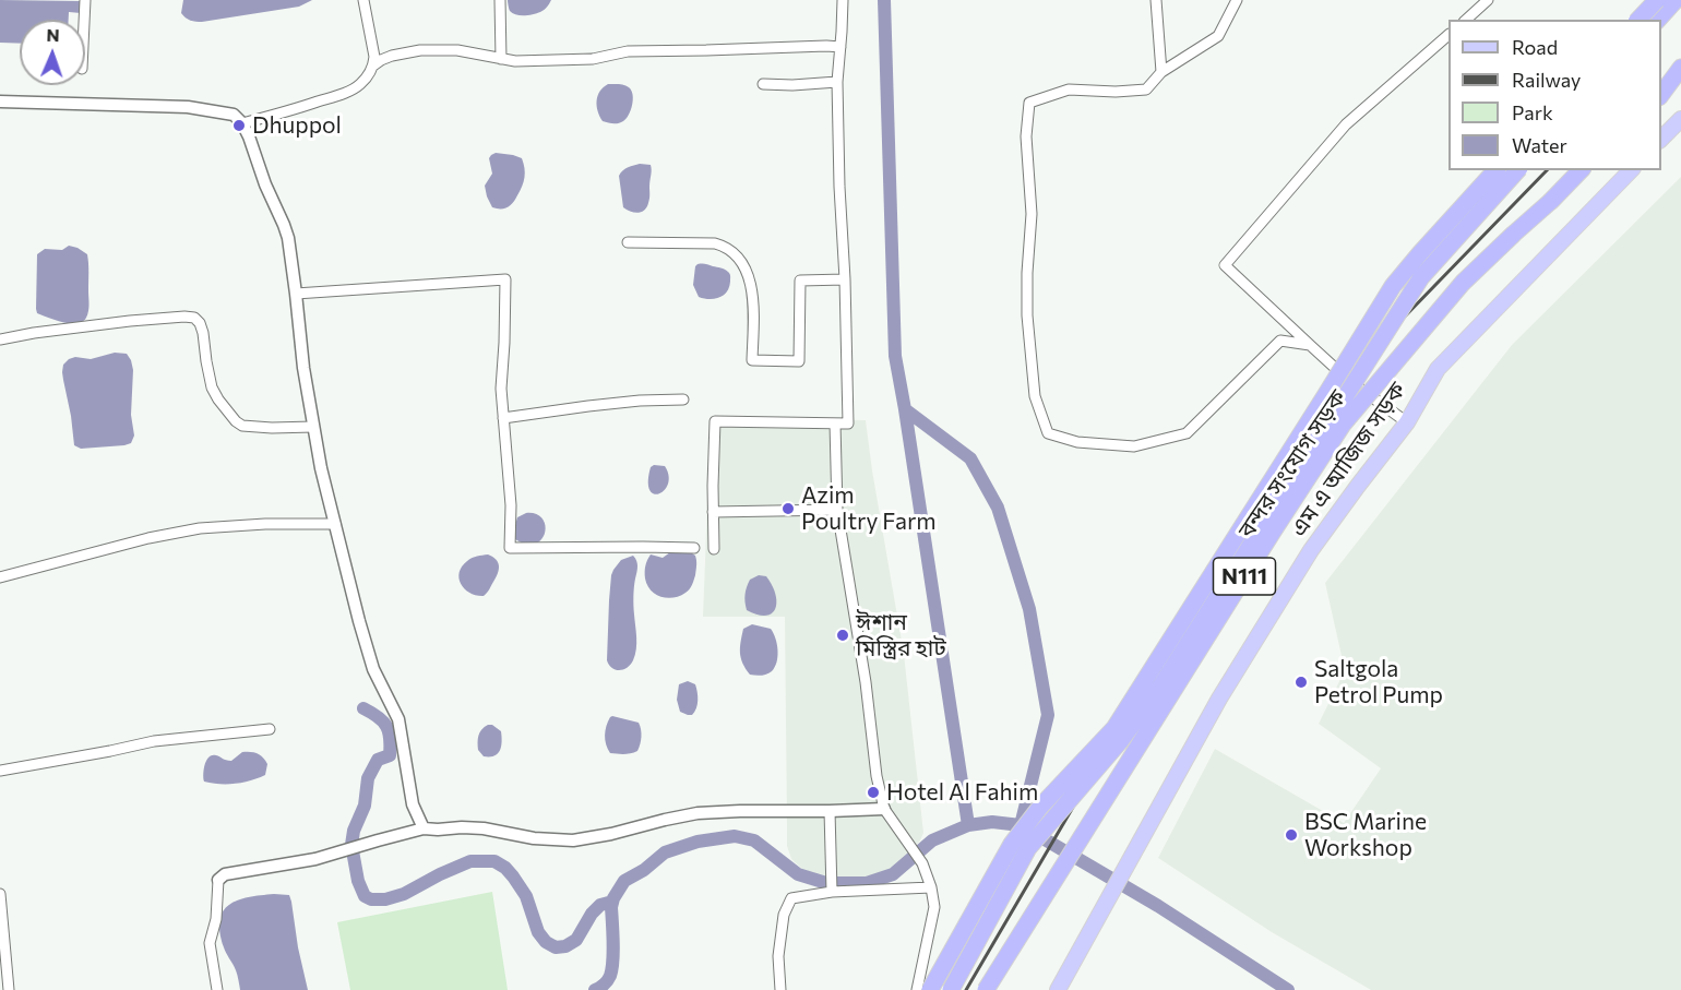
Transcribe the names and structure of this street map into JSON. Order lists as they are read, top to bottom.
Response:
{
  "streets": {
    "highway": ["বন্দর সংযোগ সড়ক", "N111"],
    "main road": ["এম এ আজিজ সড়ক"]
  },
  "places": [
    "Dhuppol",
    "Azim Poultry Farm",
    "ঈশান মিস্ত্রির হাট",
    "Saltgola Petrol Pump",
    "Hotel Al Fahim",
    "BSC Marine Workshop"
  ],
  "legend": [
    "Road",
    "Railway",
    "Park",
    "Water"
  ],
  "north": "top"
}
